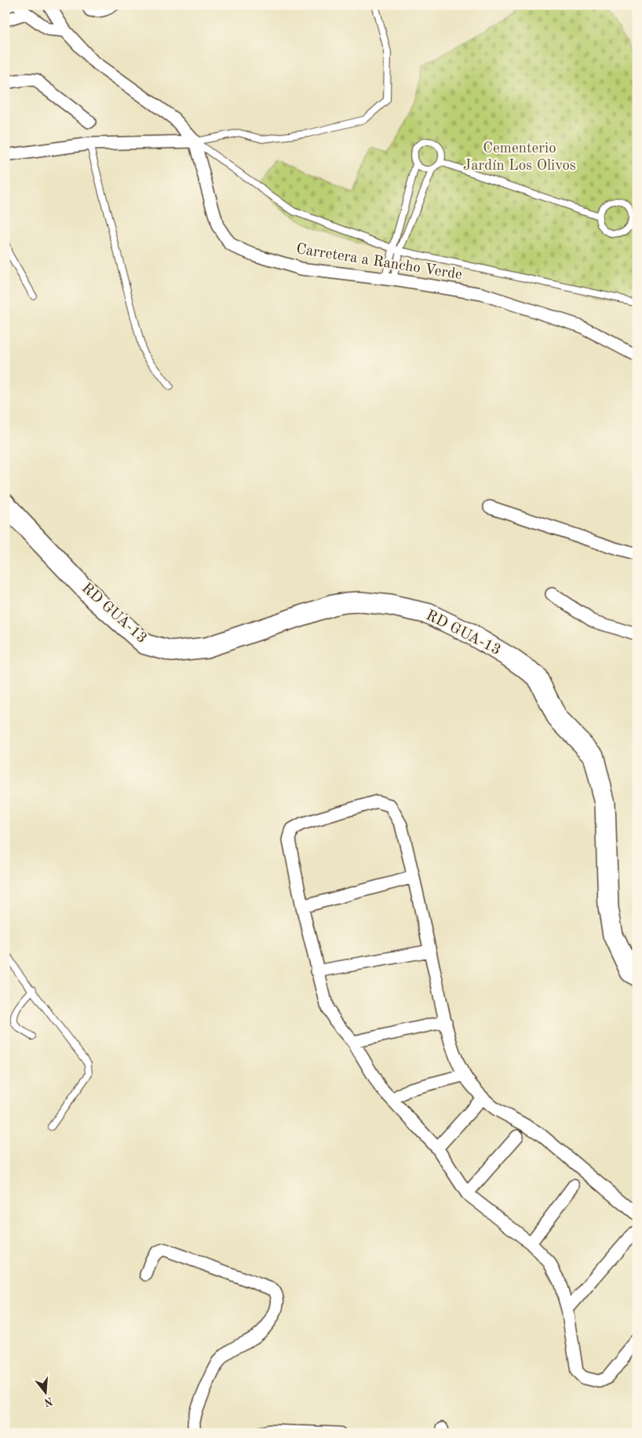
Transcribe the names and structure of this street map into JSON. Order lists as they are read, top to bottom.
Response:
{
  "streets": {
    "main road": ["RD GUA-13"],
    "street": ["Carretera a Rancho Verde"]
  },
  "parks": ["Cementerio Jardín Los Olivos"],
  "north": "bottom"
}
